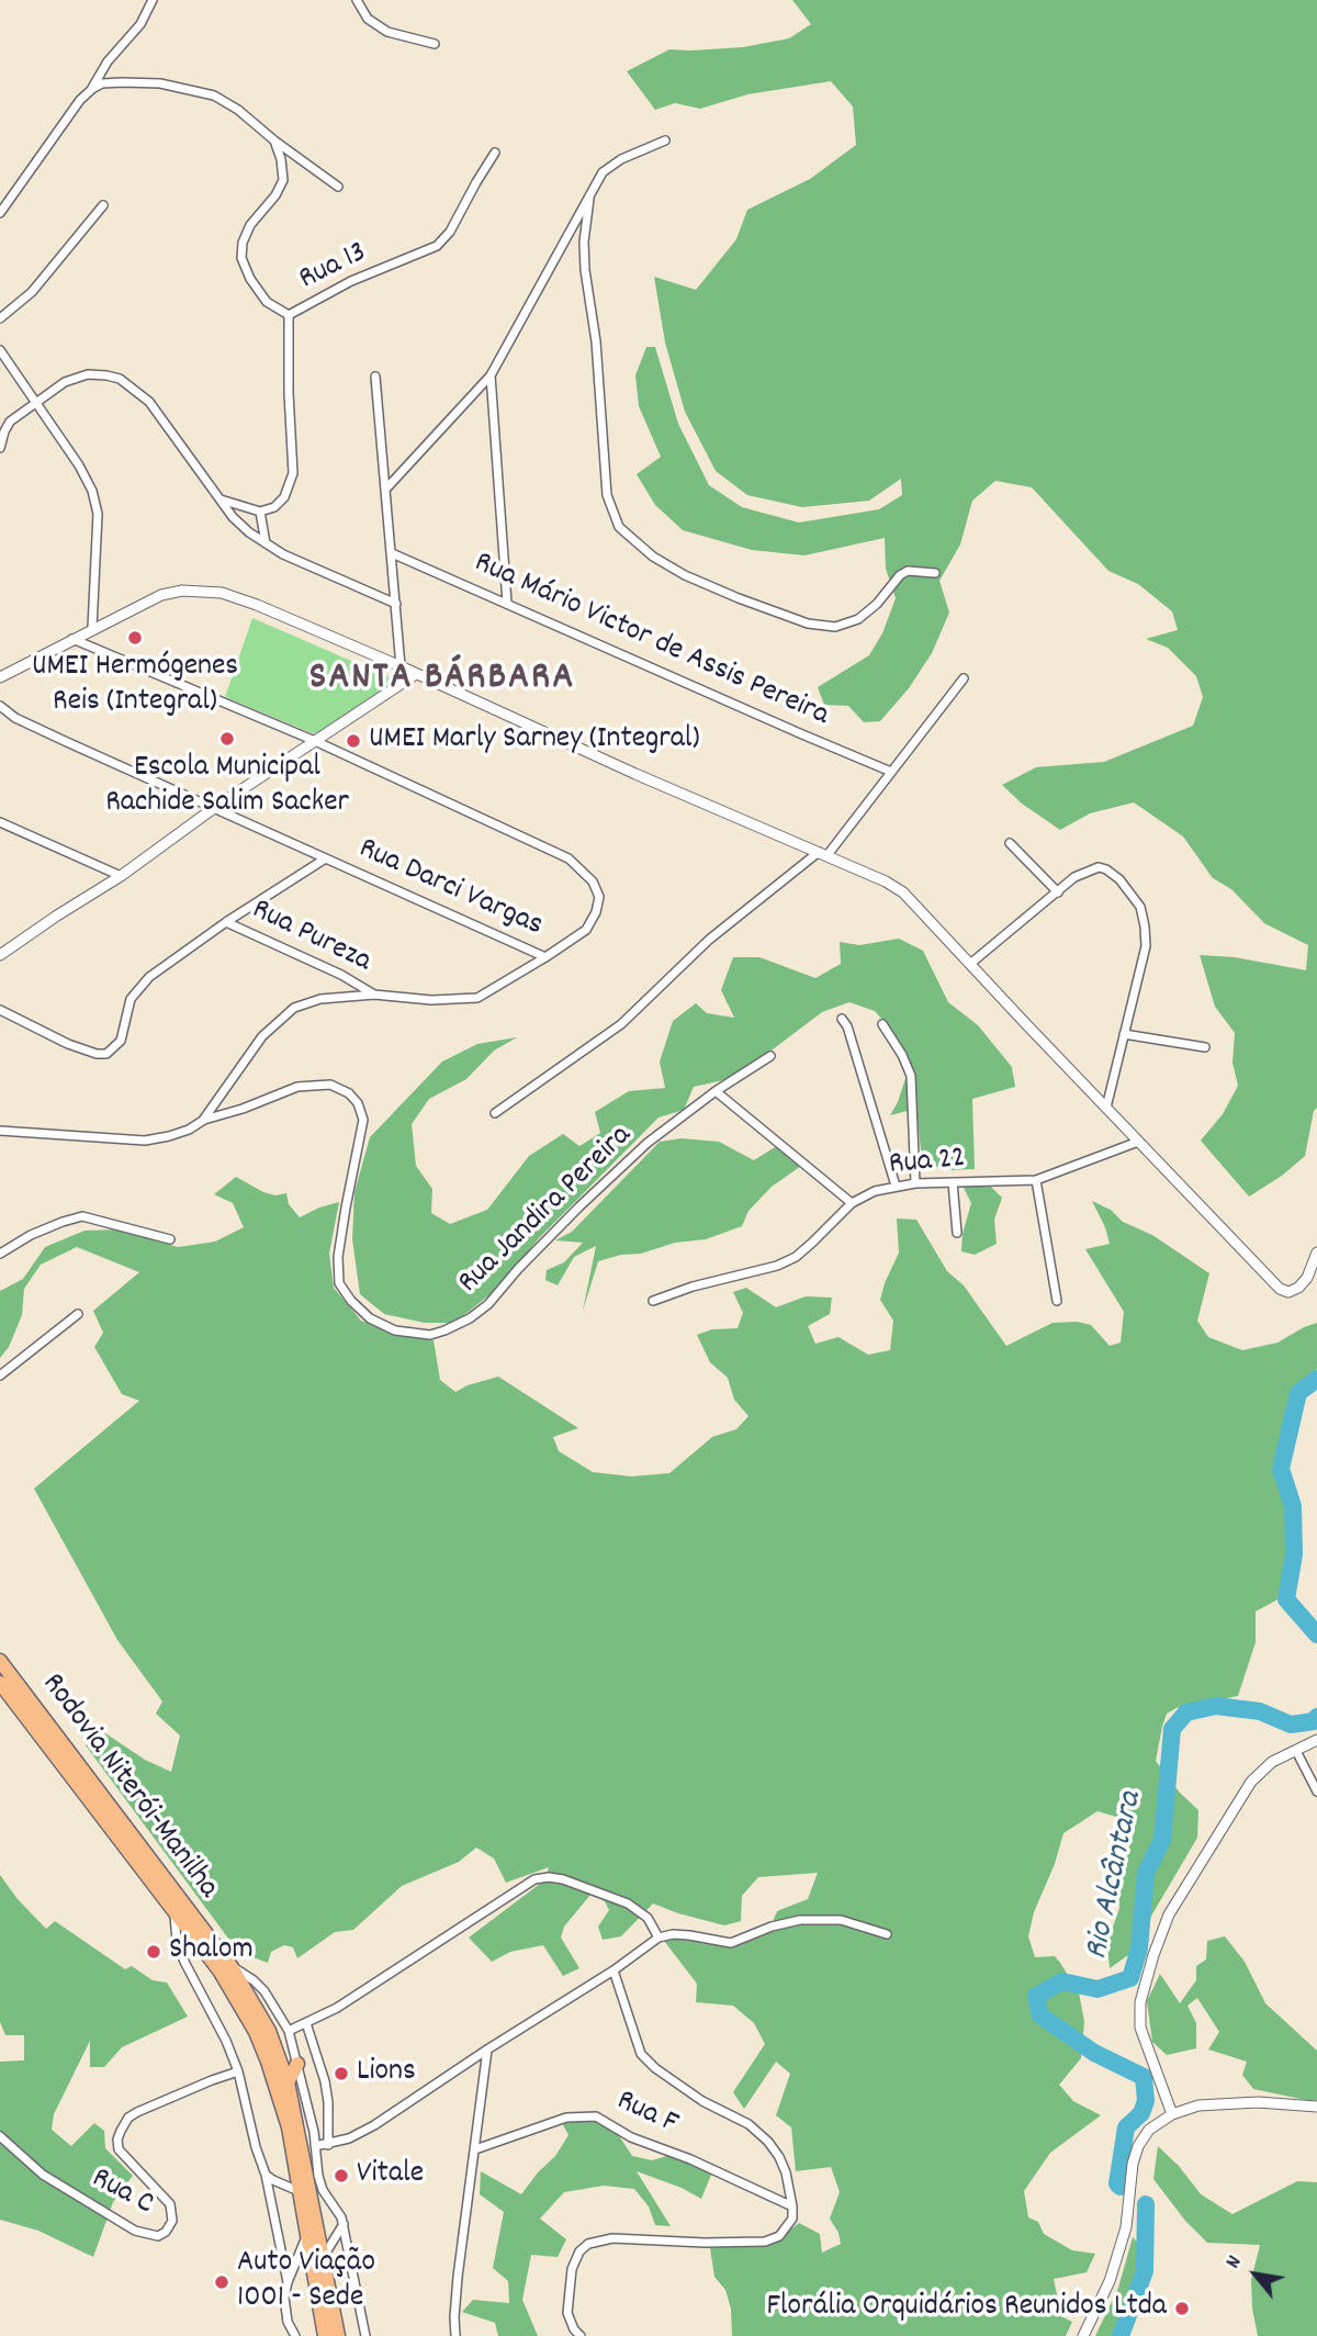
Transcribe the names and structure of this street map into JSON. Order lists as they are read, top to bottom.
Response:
{
  "streets": {
    "highway": ["Rodovia Niterói-Manilha"],
    "street": [
      "Rua 13",
      "Rua Mário Victor de Assis Pereira",
      "Rua Darci Vargas",
      "Rua Pureza",
      "Rua 22",
      "Rua Jandira Pereira",
      "Rua F",
      "Rua C"
    ]
  },
  "districts": ["SANTA BÁRBARA"],
  "water": ["Rio Alcântara"],
  "places": [
    "UMEI Hermógenes Reis (Integral)",
    "Escola Municipal Rachide Salim Sacker",
    "UMEI Marly Sarney (Integral)",
    "Shalom",
    "Lions",
    "Vitale",
    "Auto Viação 1001 - Sede",
    "Florália Orquidários Reunidos Ltda"
  ],
  "north": "top left"
}
